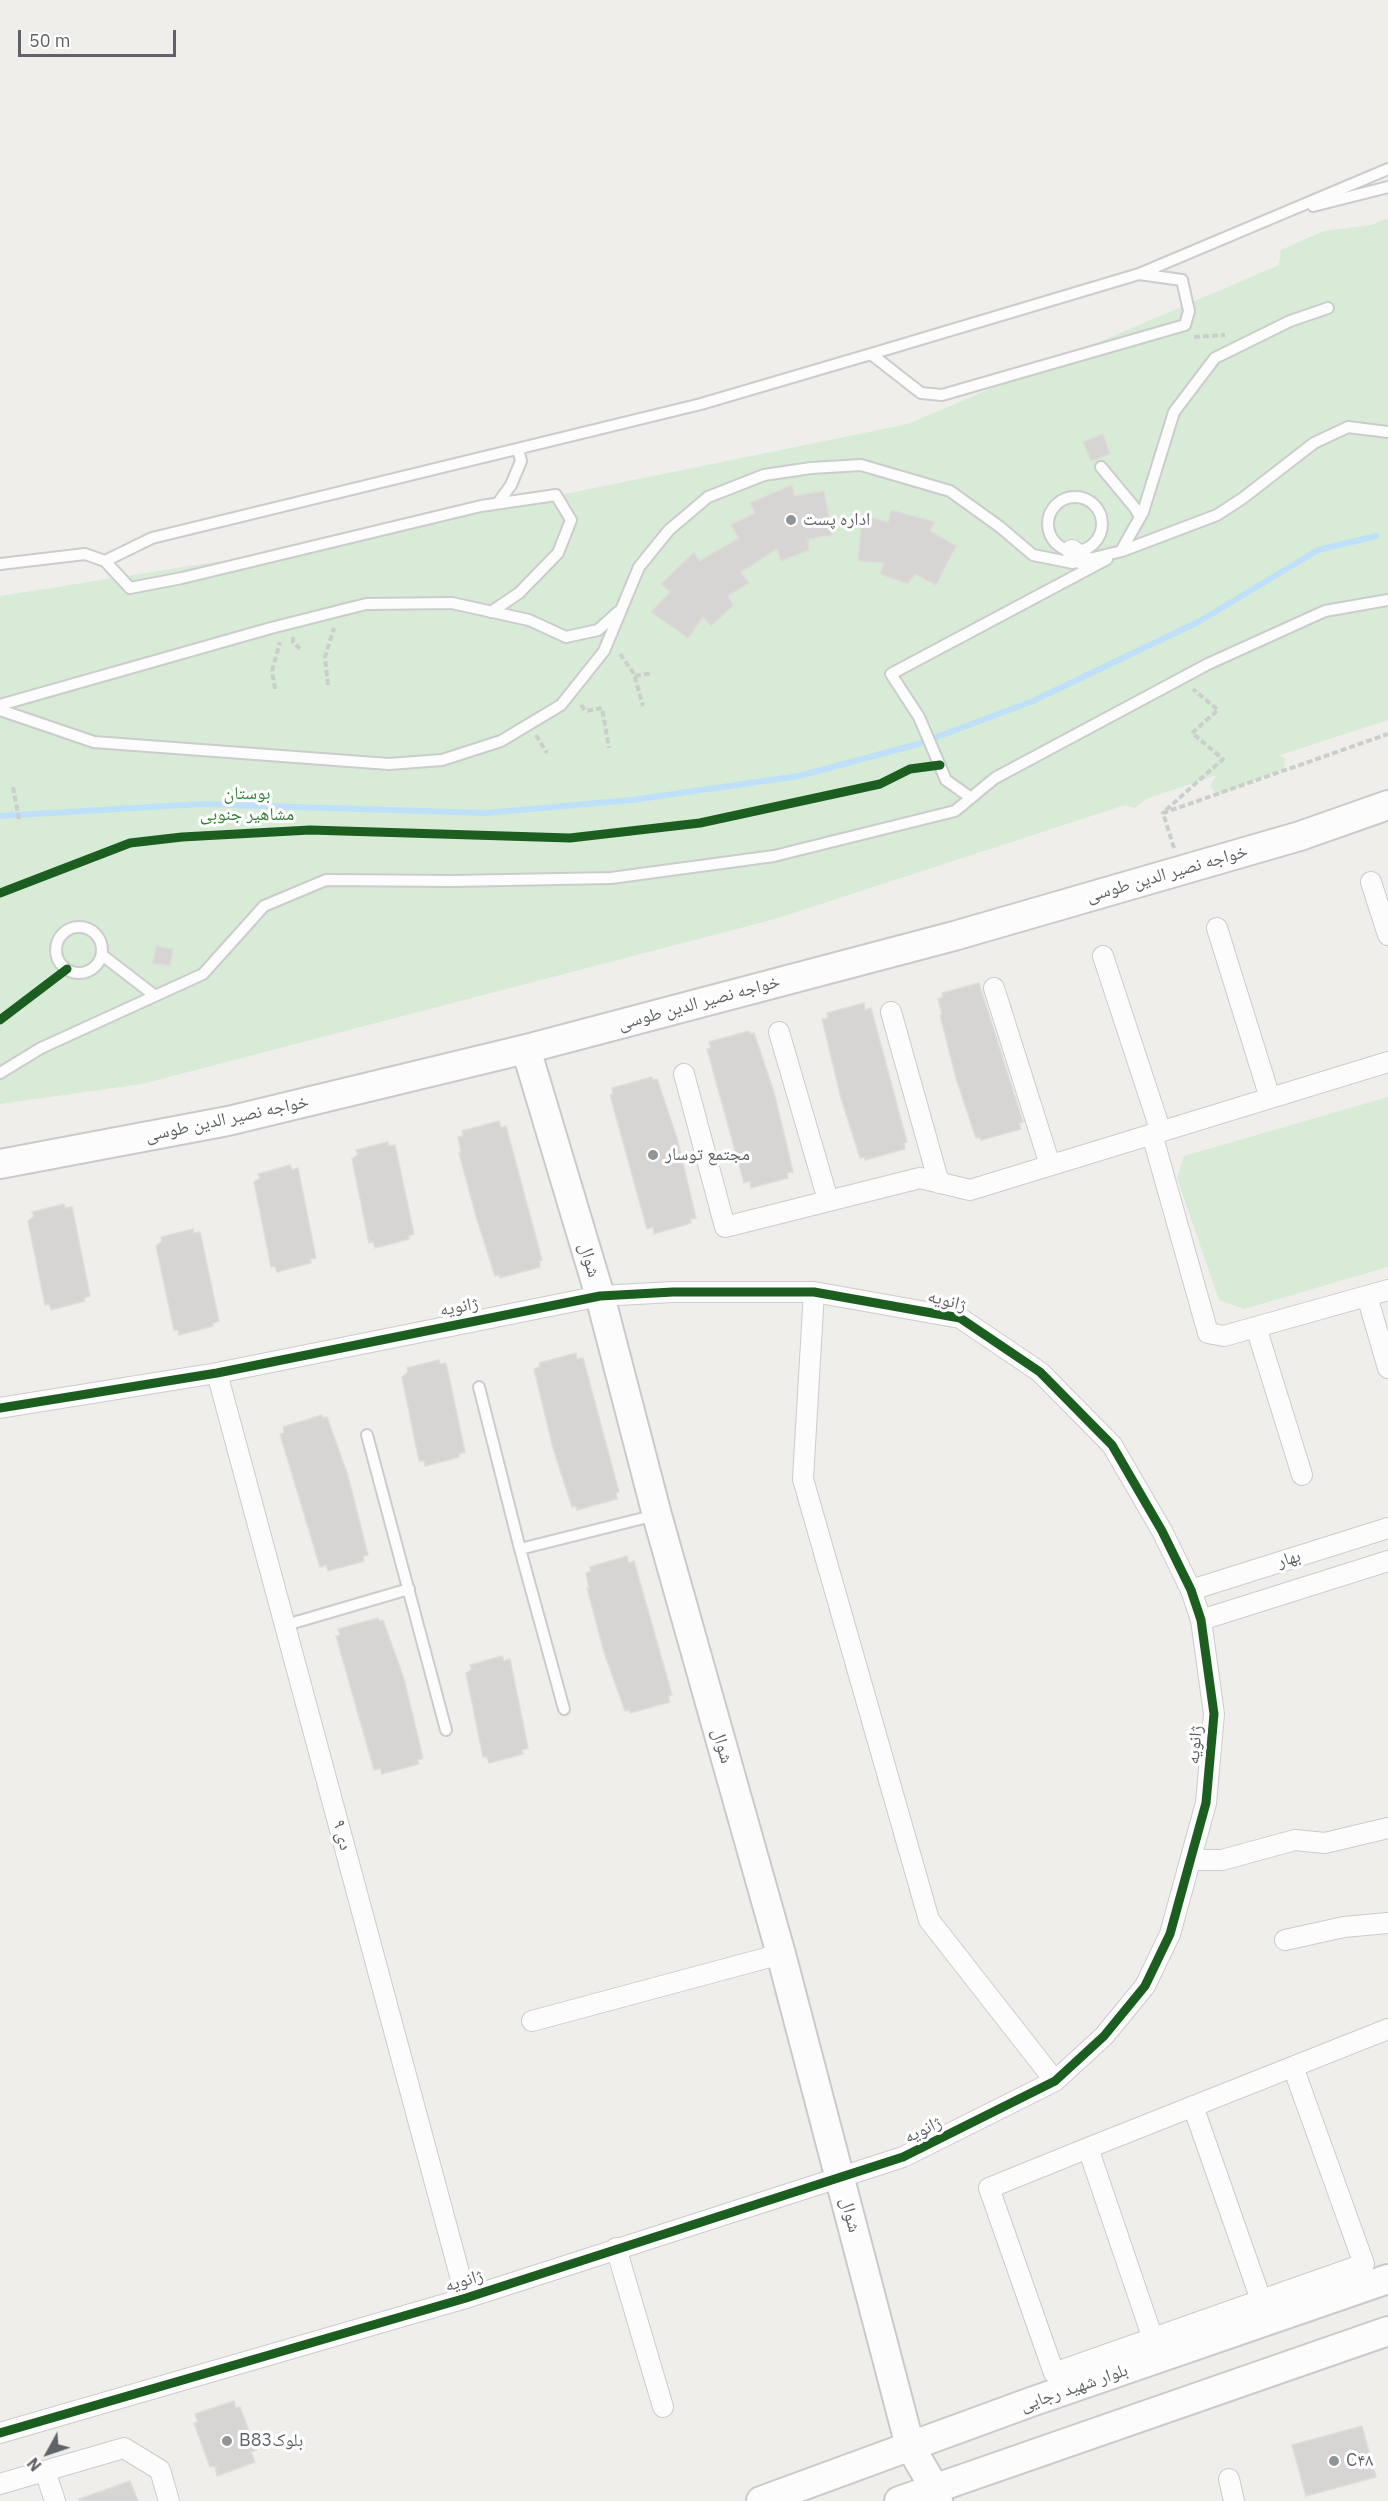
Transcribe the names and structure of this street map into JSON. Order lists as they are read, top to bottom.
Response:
{
  "streets": {
    "street": [
      "خواجه نصیر الدین طوسی",
      "شوال",
      "ژانویه",
      "بهار",
      "۹ دی",
      "بلوار شهید رجایی"
    ]
  },
  "crossings": [
    ["خواجه نصیر الدین طوسی", "شوال"],
    ["شوال", "ژانویه"],
    ["شوال", "بلوار شهید رجایی"],
    ["ژانویه", "بهار"],
    ["ژانویه", "۹ دی"]
  ],
  "parks": ["بوستان مشاهیر جنوبی"],
  "places": [
    "اداره پست",
    "مجتمع توسار",
    "B83بلوک",
    "C۴۸"
  ],
  "scale_bar": "50 m",
  "north": "bottom left"
}
